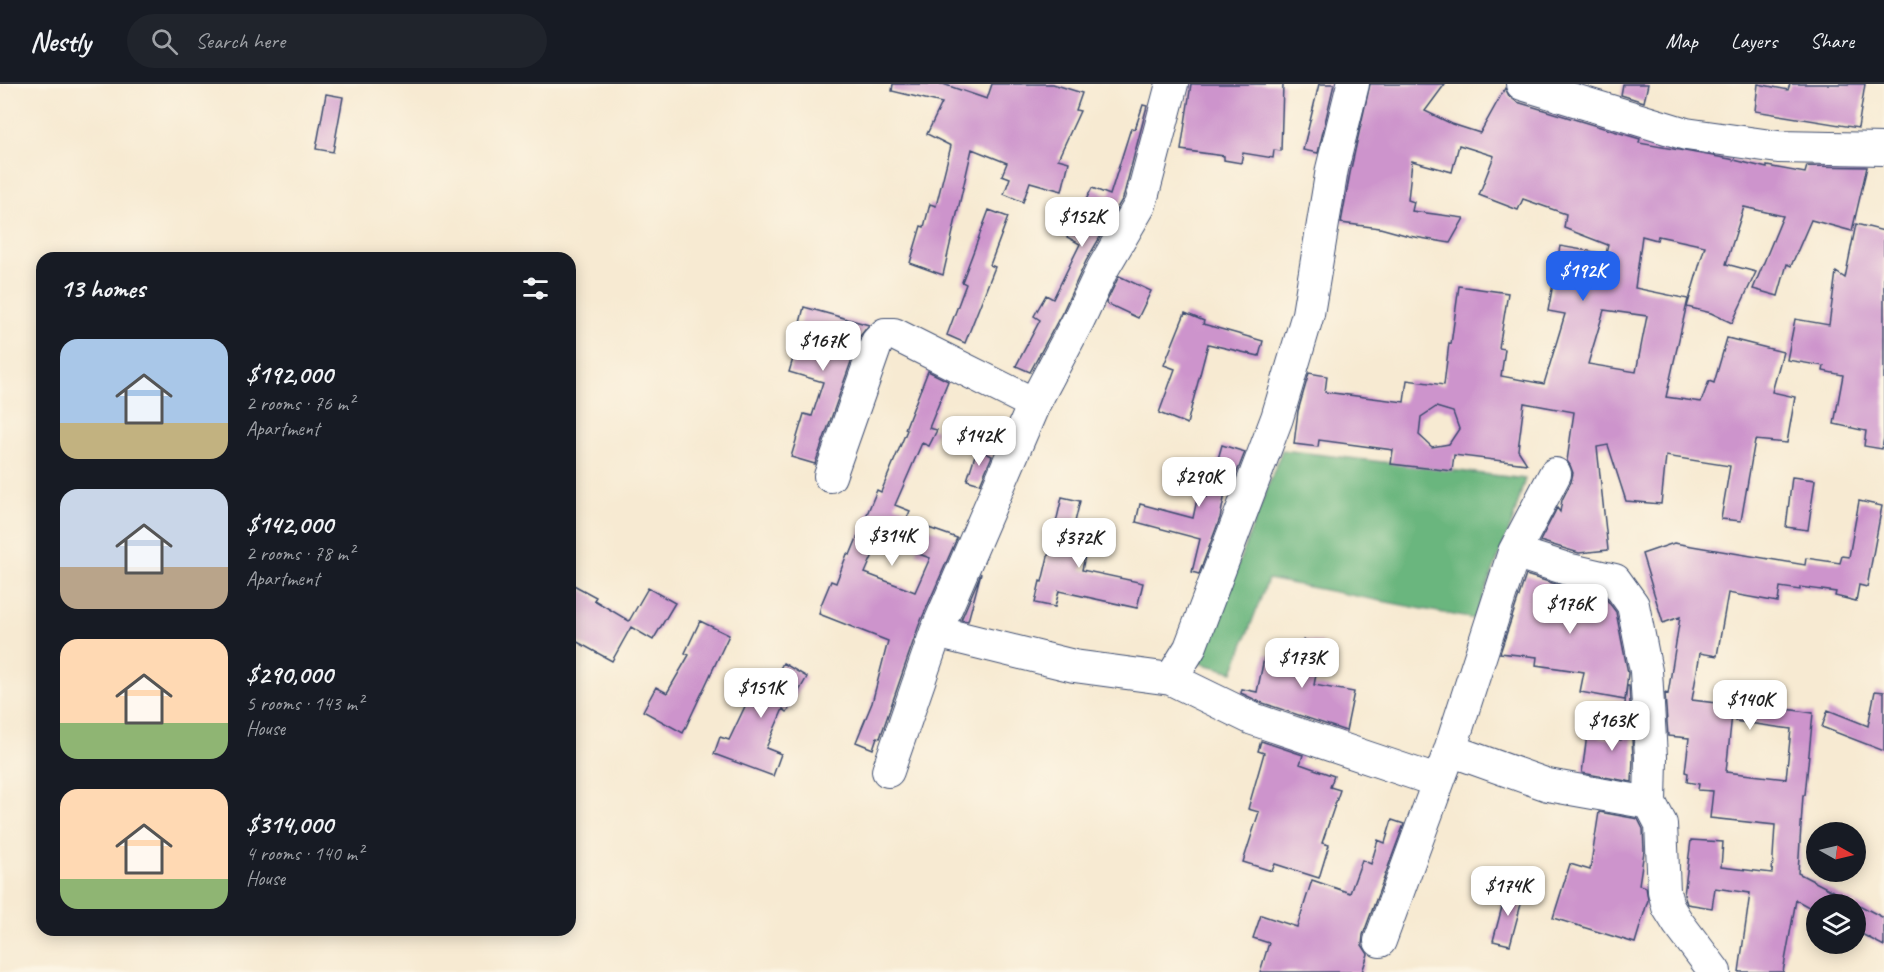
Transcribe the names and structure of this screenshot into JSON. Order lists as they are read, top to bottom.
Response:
{
  "north": "right",
  "page": {
    "header": "Nestly",
    "search": "Search here",
    "nav": ["Map", "Layers", "Share"],
    "price": [
      "$152K",
      "$192K",
      "$167K",
      "$142K",
      "$290K",
      "$314K",
      "$372K",
      "$176K",
      "$173K",
      "$151K",
      "$140K",
      "$163K",
      "$174K"
    ],
    "heading": "13 homes",
    "list": [
      {
        "name": "$192,000",
        "note": "2 rooms · 76 m² · Apartment"
      },
      {
        "name": "$142,000",
        "note": "2 rooms · 78 m² · Apartment"
      },
      {
        "name": "$290,000",
        "note": "5 rooms · 143 m² · House"
      },
      {
        "name": "$314,000",
        "note": "4 rooms · 140 m² · House"
      }
    ]
  }
}
